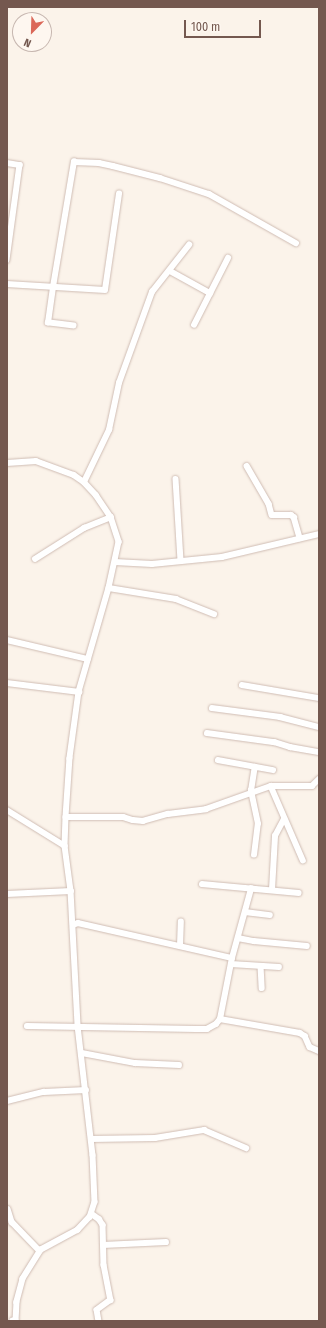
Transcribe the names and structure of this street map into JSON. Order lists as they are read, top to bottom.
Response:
{
  "scale_bar": "100 m",
  "north": "bottom left"
}
